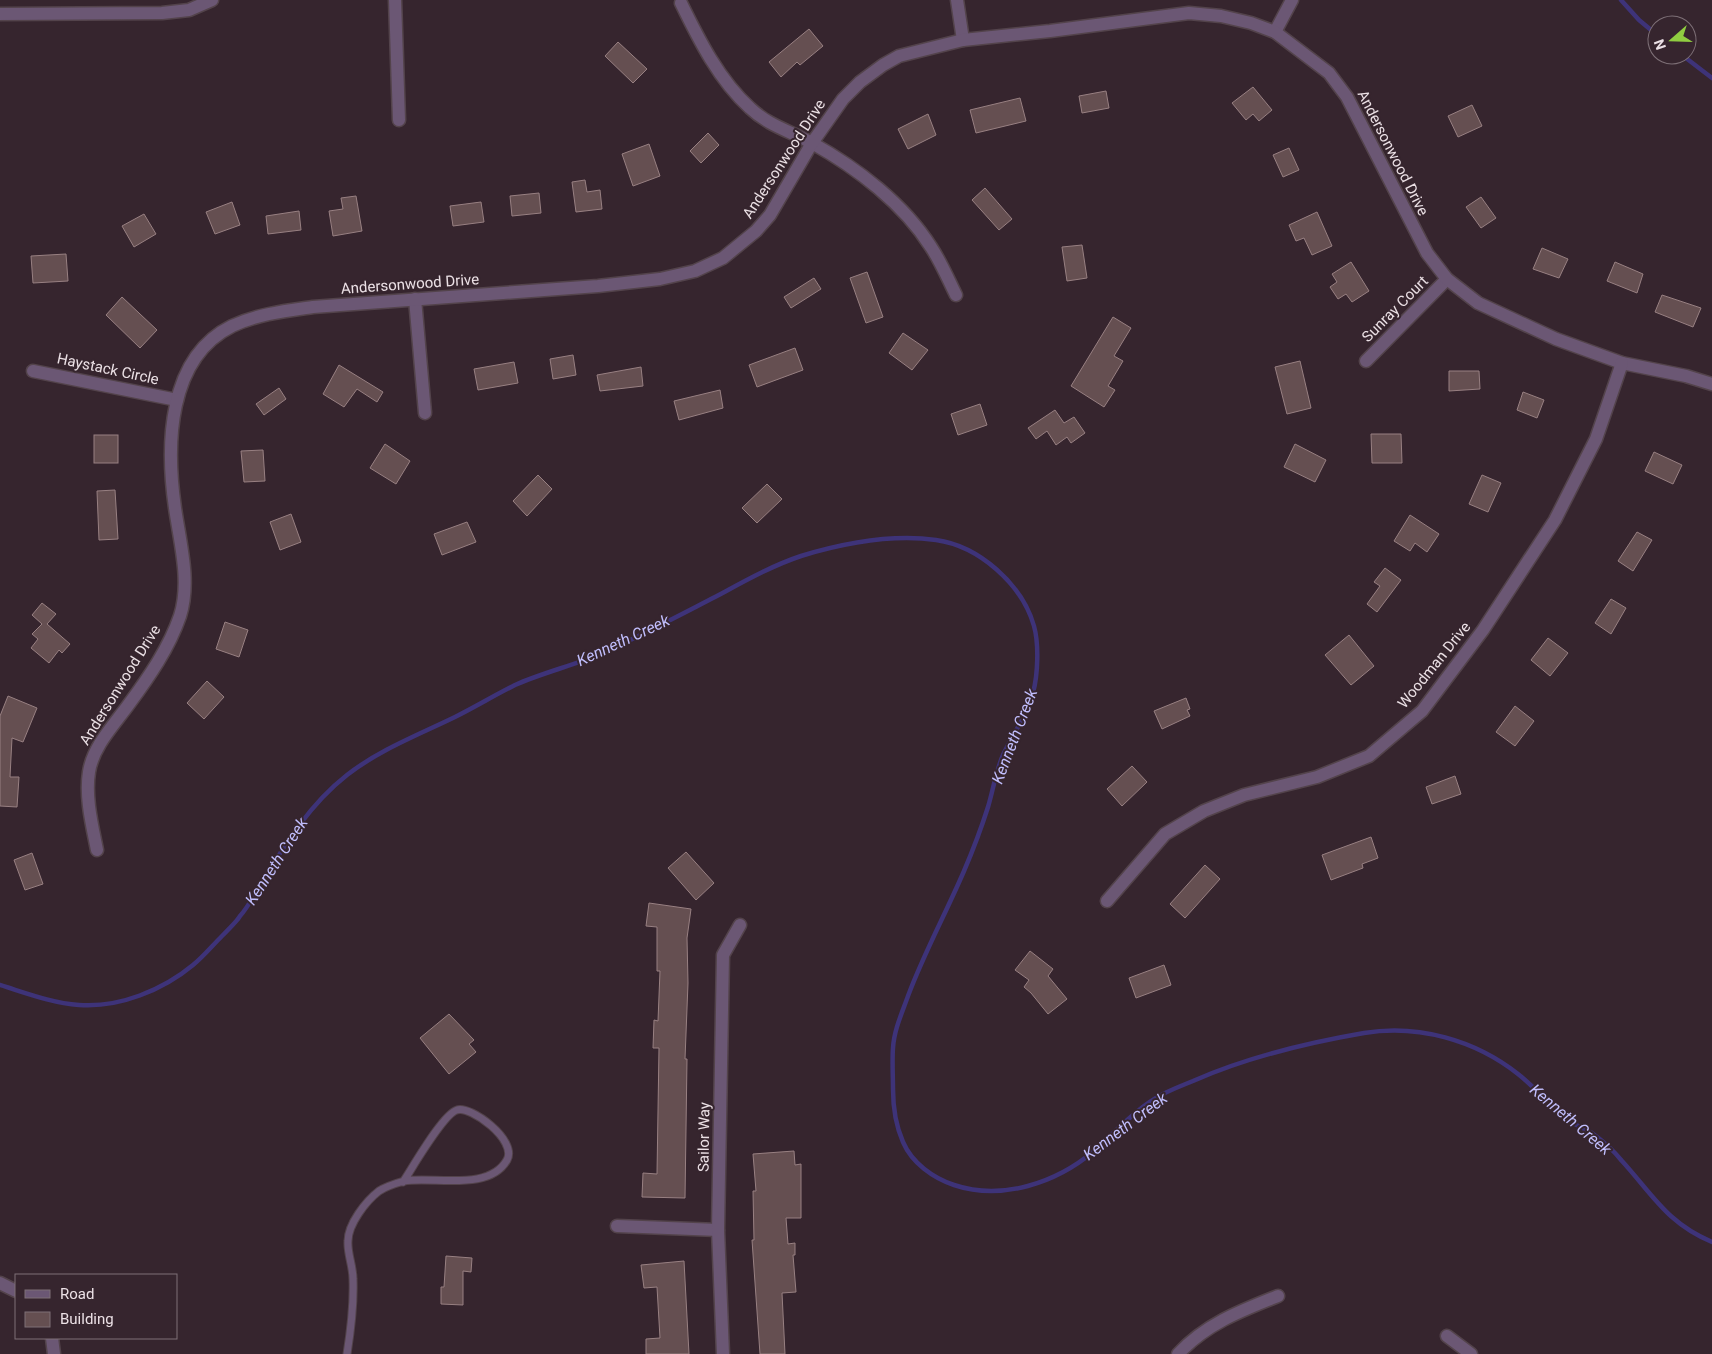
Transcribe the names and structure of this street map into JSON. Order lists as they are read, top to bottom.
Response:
{
  "streets": {
    "street": [
      "Andersonwood Drive",
      "Sunray Court",
      "Haystack Circle",
      "Woodman Drive",
      "Sailor Way"
    ]
  },
  "crossings": [
    ["Andersonwood Drive", "Sunray Court"],
    ["Andersonwood Drive", "Haystack Circle"],
    ["Andersonwood Drive", "Woodman Drive"]
  ],
  "water": ["Kenneth Creek"],
  "legend": ["Road", "Building"],
  "north": "left"
}
